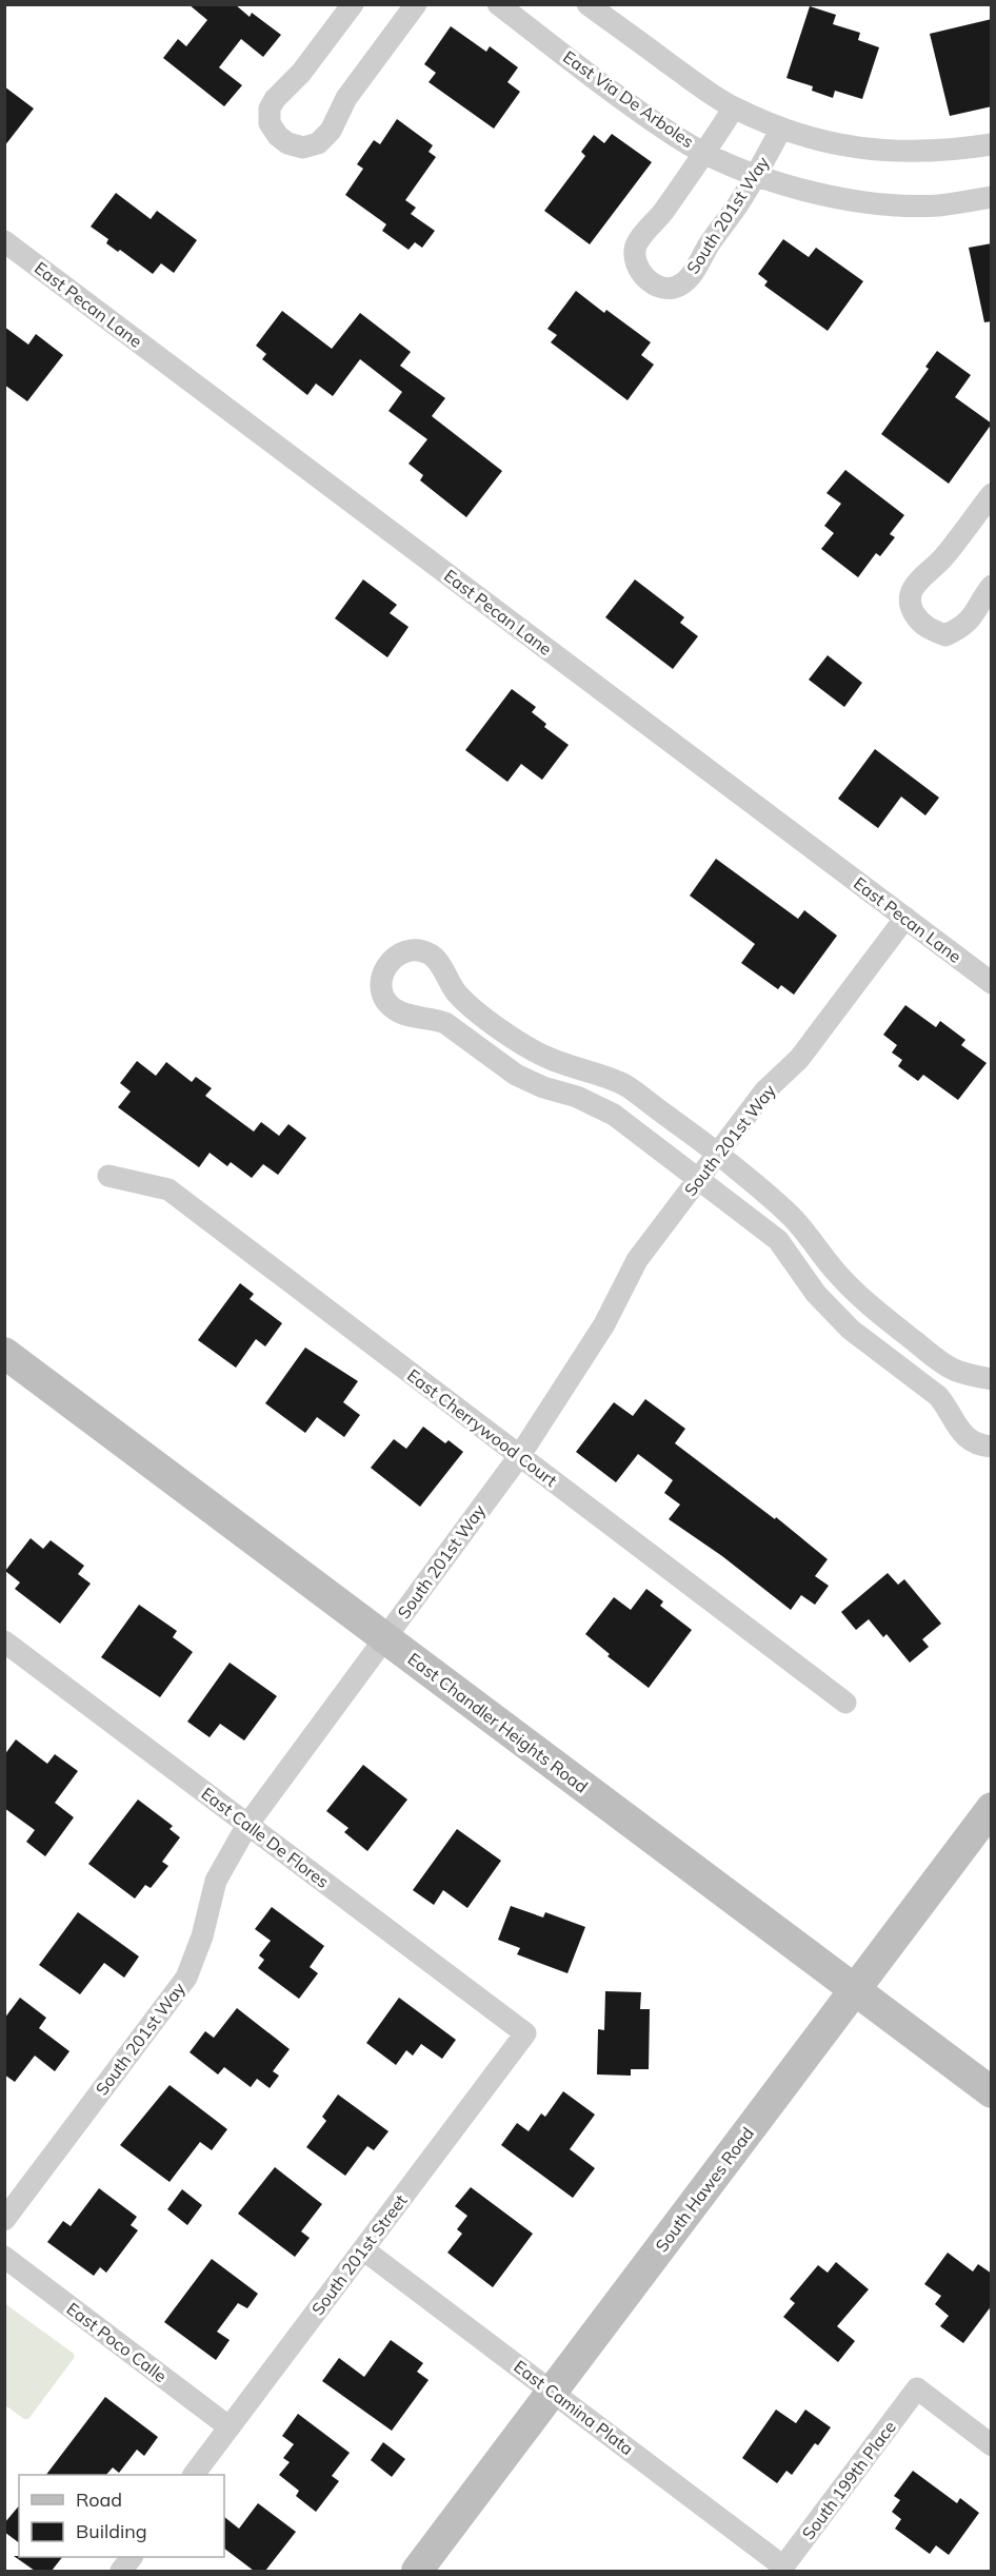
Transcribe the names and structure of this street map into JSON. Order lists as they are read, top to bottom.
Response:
{
  "streets": {
    "main road": ["East Chandler Heights Road", "South Hawes Road"],
    "street": [
      "East Via De Arboles",
      "South 201st Way",
      "East Pecan Lane",
      "East Cherrywood Court",
      "East Calle De Flores",
      "South 201st Street",
      "East Poco Calle",
      "East Camina Plata",
      "South 199th Place"
    ]
  },
  "crossings": [
    ["East Via De Arboles", "South 201st Way"],
    ["South 201st Way", "East Pecan Lane"],
    ["South 201st Way", "East Cherrywood Court"],
    ["South 201st Way", "East Chandler Heights Road"],
    ["South 201st Way", "East Calle De Flores"],
    ["East Chandler Heights Road", "South Hawes Road"],
    ["East Calle De Flores", "South 201st Street"],
    ["South Hawes Road", "East Camina Plata"],
    ["South 201st Street", "East Poco Calle"],
    ["South 201st Street", "East Camina Plata"],
    ["East Camina Plata", "South 199th Place"]
  ],
  "legend": ["Road", "Building"]
}
